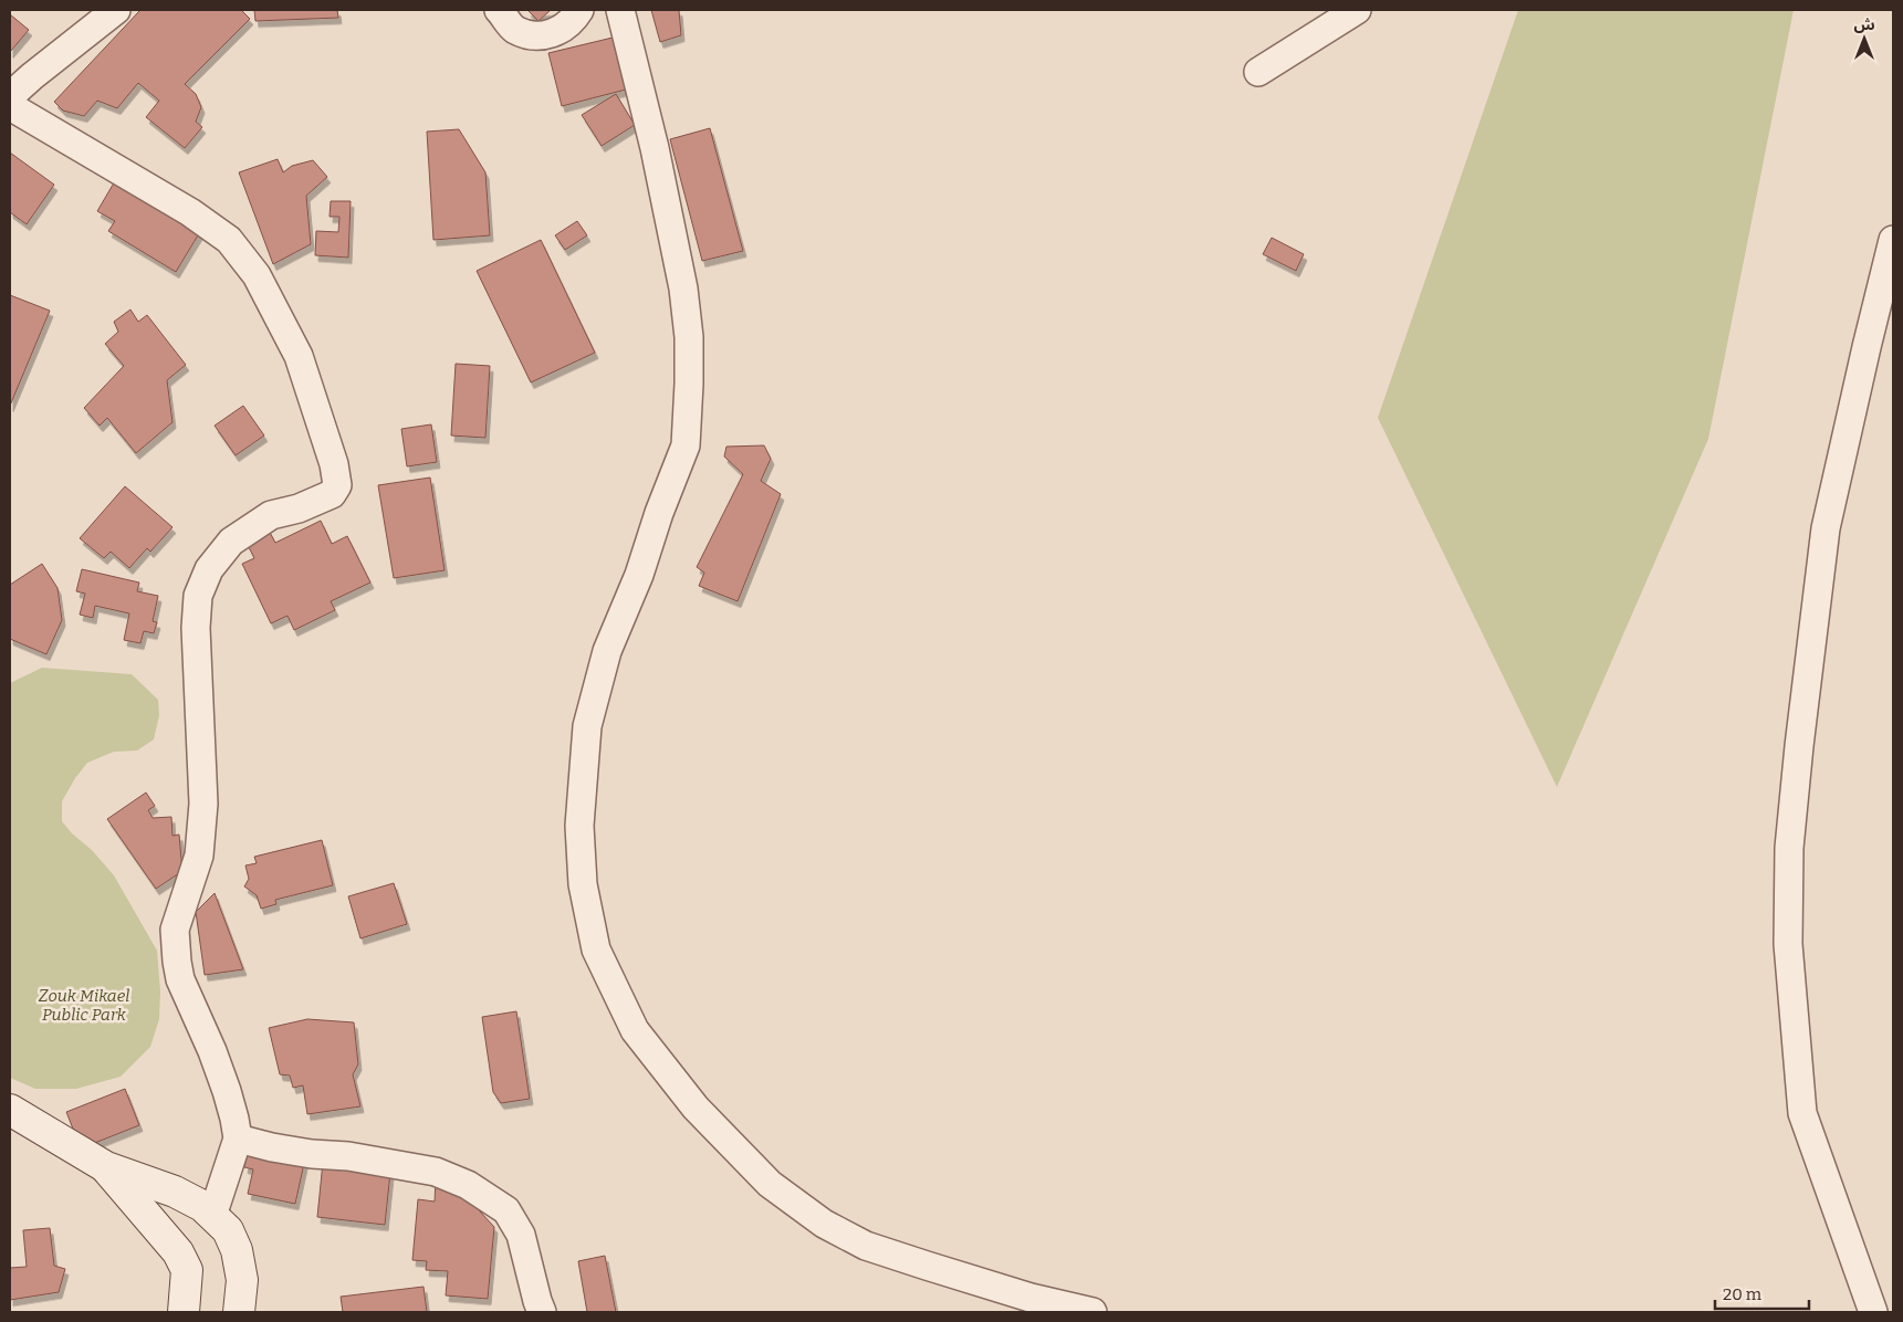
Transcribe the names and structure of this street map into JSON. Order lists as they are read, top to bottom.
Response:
{
  "parks": ["Zouk Mikael Public Park"],
  "scale_bar": "20 m",
  "north": "top"
}
